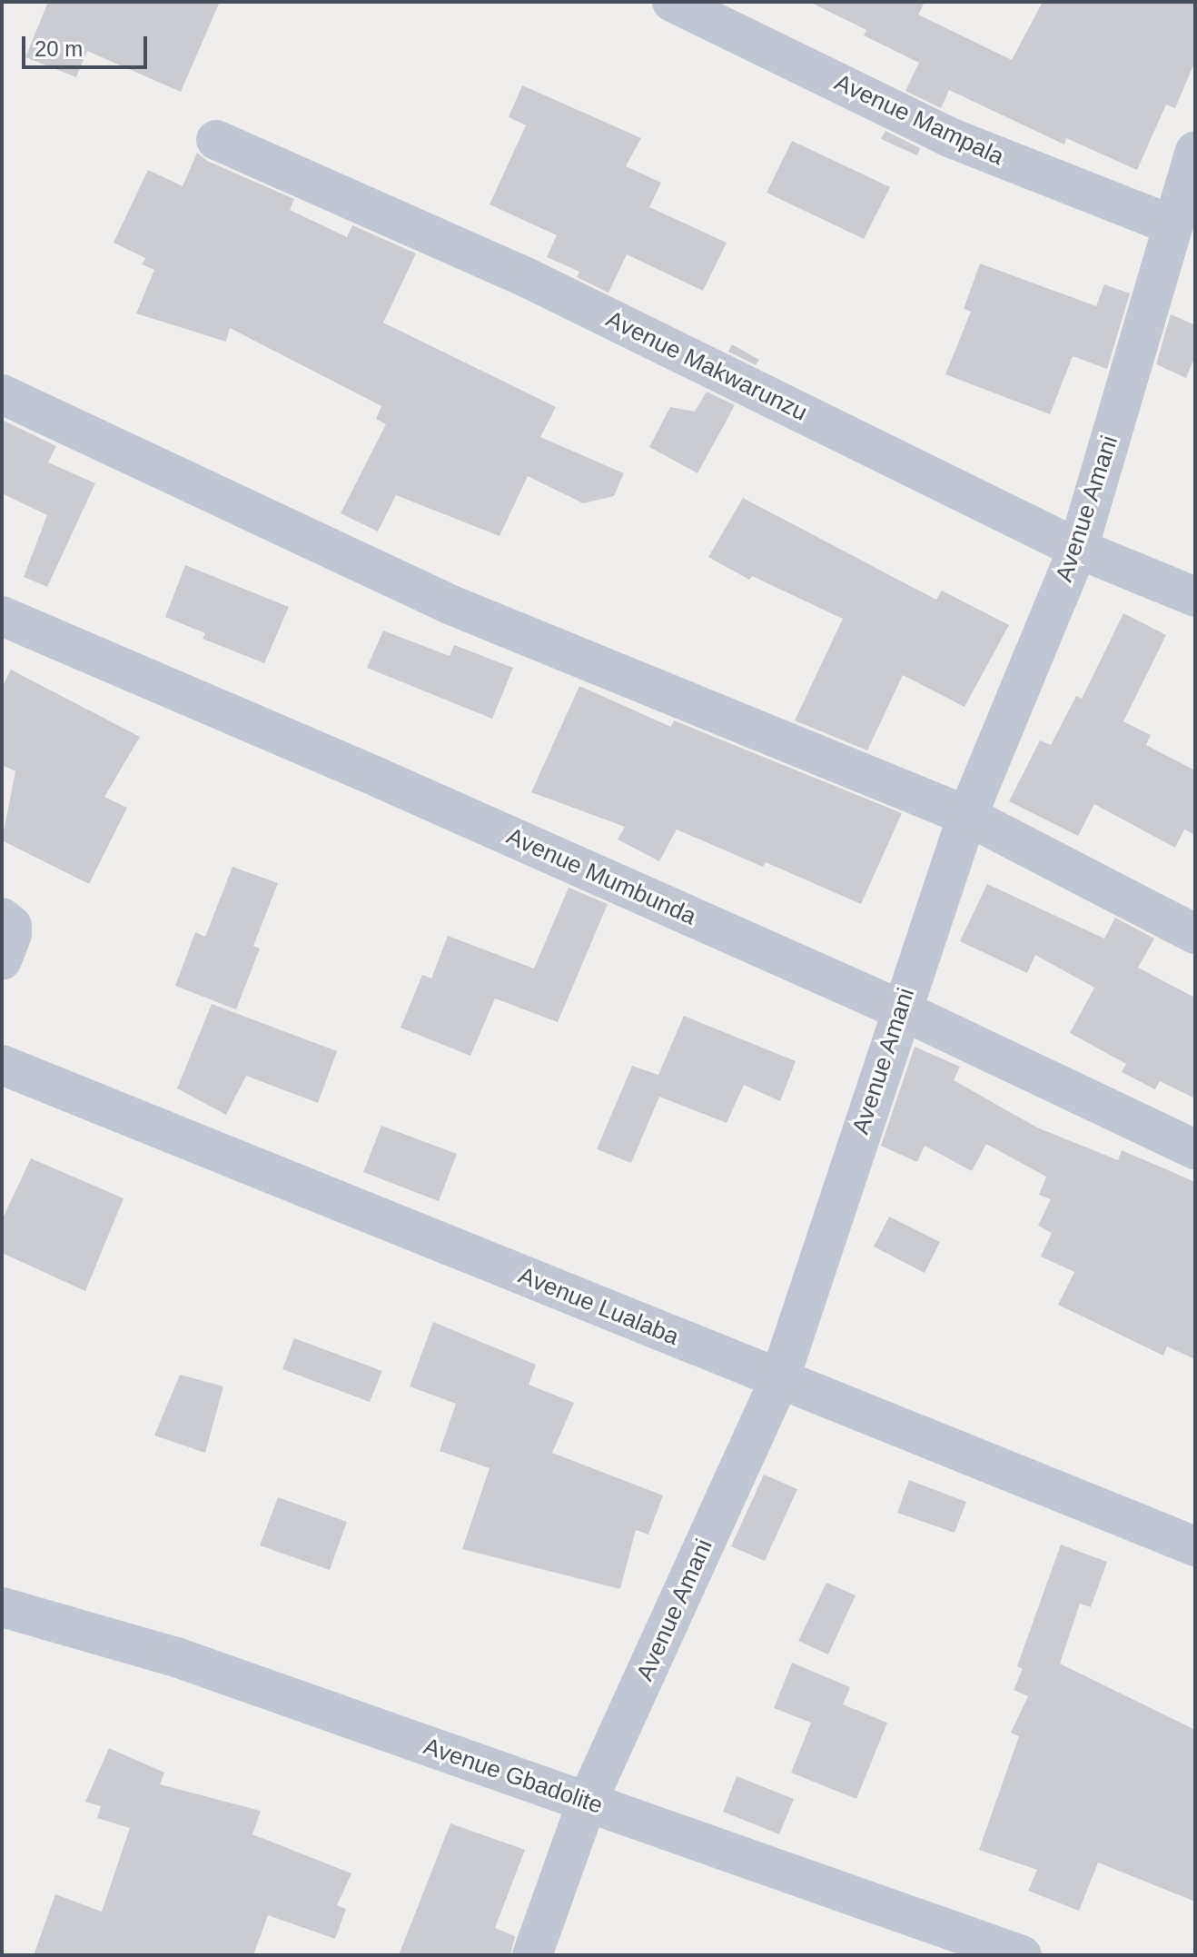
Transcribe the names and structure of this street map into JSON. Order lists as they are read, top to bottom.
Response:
{
  "streets": {
    "street": [
      "Avenue Mampala",
      "Avenue Makwarunzu",
      "Avenue Amani",
      "Avenue Mumbunda",
      "Avenue Lualaba",
      "Avenue Gbadolite"
    ]
  },
  "crossings": [
    ["Avenue Mampala", "Avenue Amani"],
    ["Avenue Makwarunzu", "Avenue Amani"],
    ["Avenue Amani", "Avenue Mumbunda"],
    ["Avenue Amani", "Avenue Lualaba"],
    ["Avenue Amani", "Avenue Gbadolite"]
  ],
  "scale_bar": "20 m"
}
